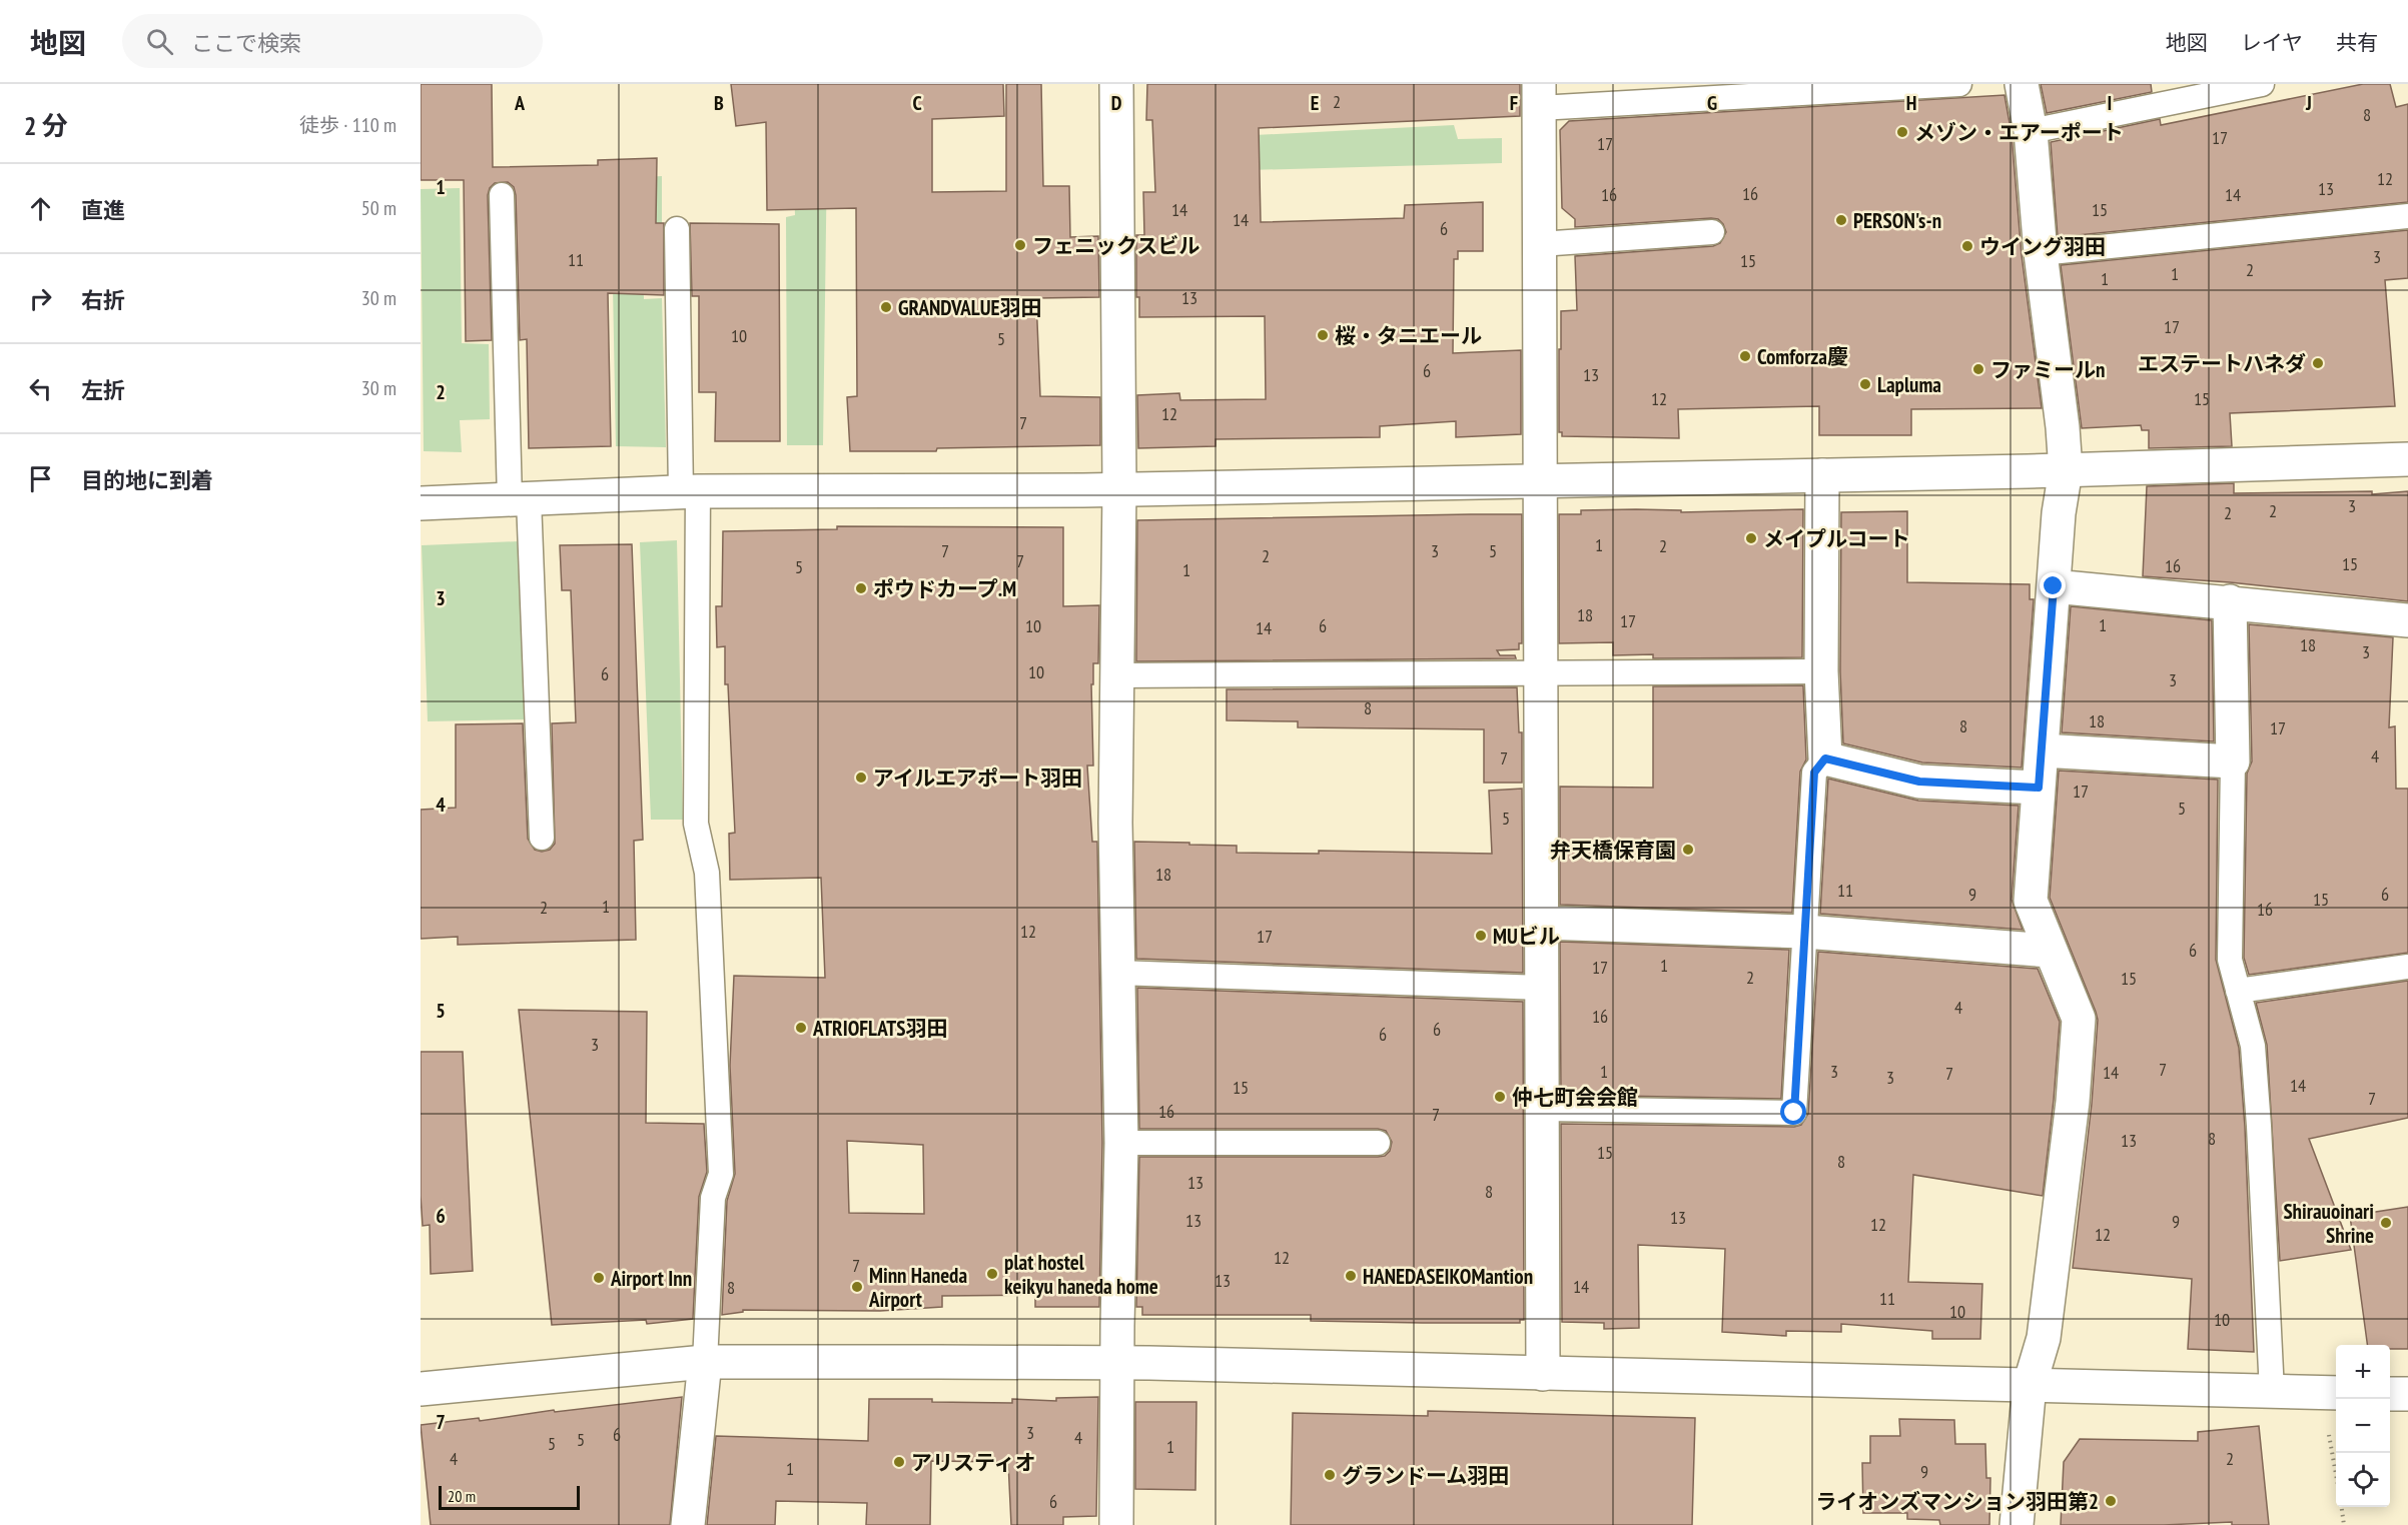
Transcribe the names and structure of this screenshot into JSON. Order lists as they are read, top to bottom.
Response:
{
  "places": [
    "メゾン・エアーポート",
    "PERSON's-n",
    "フェニックスビル",
    "ウイング羽田",
    "GRANDVALUE羽田",
    "桜・タニエール",
    "Comforza慶",
    "エステートハネダ",
    "ファミールn",
    "Lapluma",
    "メイプルコート",
    "ポウドカープ.M",
    "アイルエアポート羽田",
    "弁天橋保育園",
    "MUビル",
    "ATRIOFLATS羽田",
    "仲七町会会館",
    "Shirauoinari Shrine",
    "plat hostel keikyu haneda home",
    "HANEDASEIKOMantion",
    "Airport Inn",
    "Minn Haneda Airport",
    "アリスティオ",
    "グランドーム羽田",
    "ライオンズマンション羽田第2"
  ],
  "house_numbers": [
    "2",
    "8",
    "17",
    "17",
    "12",
    "13",
    "16",
    "16",
    "14",
    "14",
    "15",
    "14",
    "6",
    "3",
    "11",
    "15",
    "2",
    "1",
    "1",
    "13",
    "17",
    "10",
    "5",
    "6",
    "13",
    "12",
    "15",
    "12",
    "7",
    "3",
    "2",
    "2",
    "1",
    "2",
    "7",
    "3",
    "5",
    "2",
    "7",
    "15",
    "16",
    "5",
    "1",
    "18",
    "17",
    "1",
    "10",
    "6",
    "14",
    "18",
    "3",
    "10",
    "6",
    "3",
    "8",
    "18",
    "8",
    "17",
    "4",
    "7",
    "17",
    "5",
    "5",
    "18",
    "11",
    "9",
    "6",
    "15",
    "1",
    "2",
    "16",
    "12",
    "17",
    "6",
    "1",
    "17",
    "2",
    "15",
    "4",
    "16",
    "6",
    "6",
    "3",
    "7",
    "1",
    "3",
    "14",
    "7",
    "3",
    "14",
    "15",
    "7",
    "16",
    "7",
    "8",
    "13",
    "15",
    "8",
    "13",
    "8",
    "13",
    "13",
    "9",
    "12",
    "12",
    "12",
    "7",
    "13",
    "14",
    "8",
    "11",
    "10",
    "10",
    "3",
    "6",
    "4",
    "5",
    "5",
    "1",
    "4",
    "2",
    "1",
    "9",
    "6"
  ],
  "scale_bar": "20 m",
  "page": {
    "header": "地図",
    "search": "ここで検索",
    "nav": ["地図", "レイヤ", "共有"],
    "heading": ["2 分", "徒歩 · 110 m"],
    "list": [
      ["直進", "50 m"],
      ["右折", "30 m"],
      ["左折", "30 m"],
      "目的地に到着"
    ],
    "map_buttons": ["+", "−"],
    "scale": "20 m"
  },
  "grid": {
    "columns": [
      "A",
      "B",
      "C",
      "D",
      "E",
      "F",
      "G",
      "H",
      "I",
      "J"
    ],
    "rows": [
      "1",
      "2",
      "3",
      "4",
      "5",
      "6",
      "7"
    ]
  }
}
